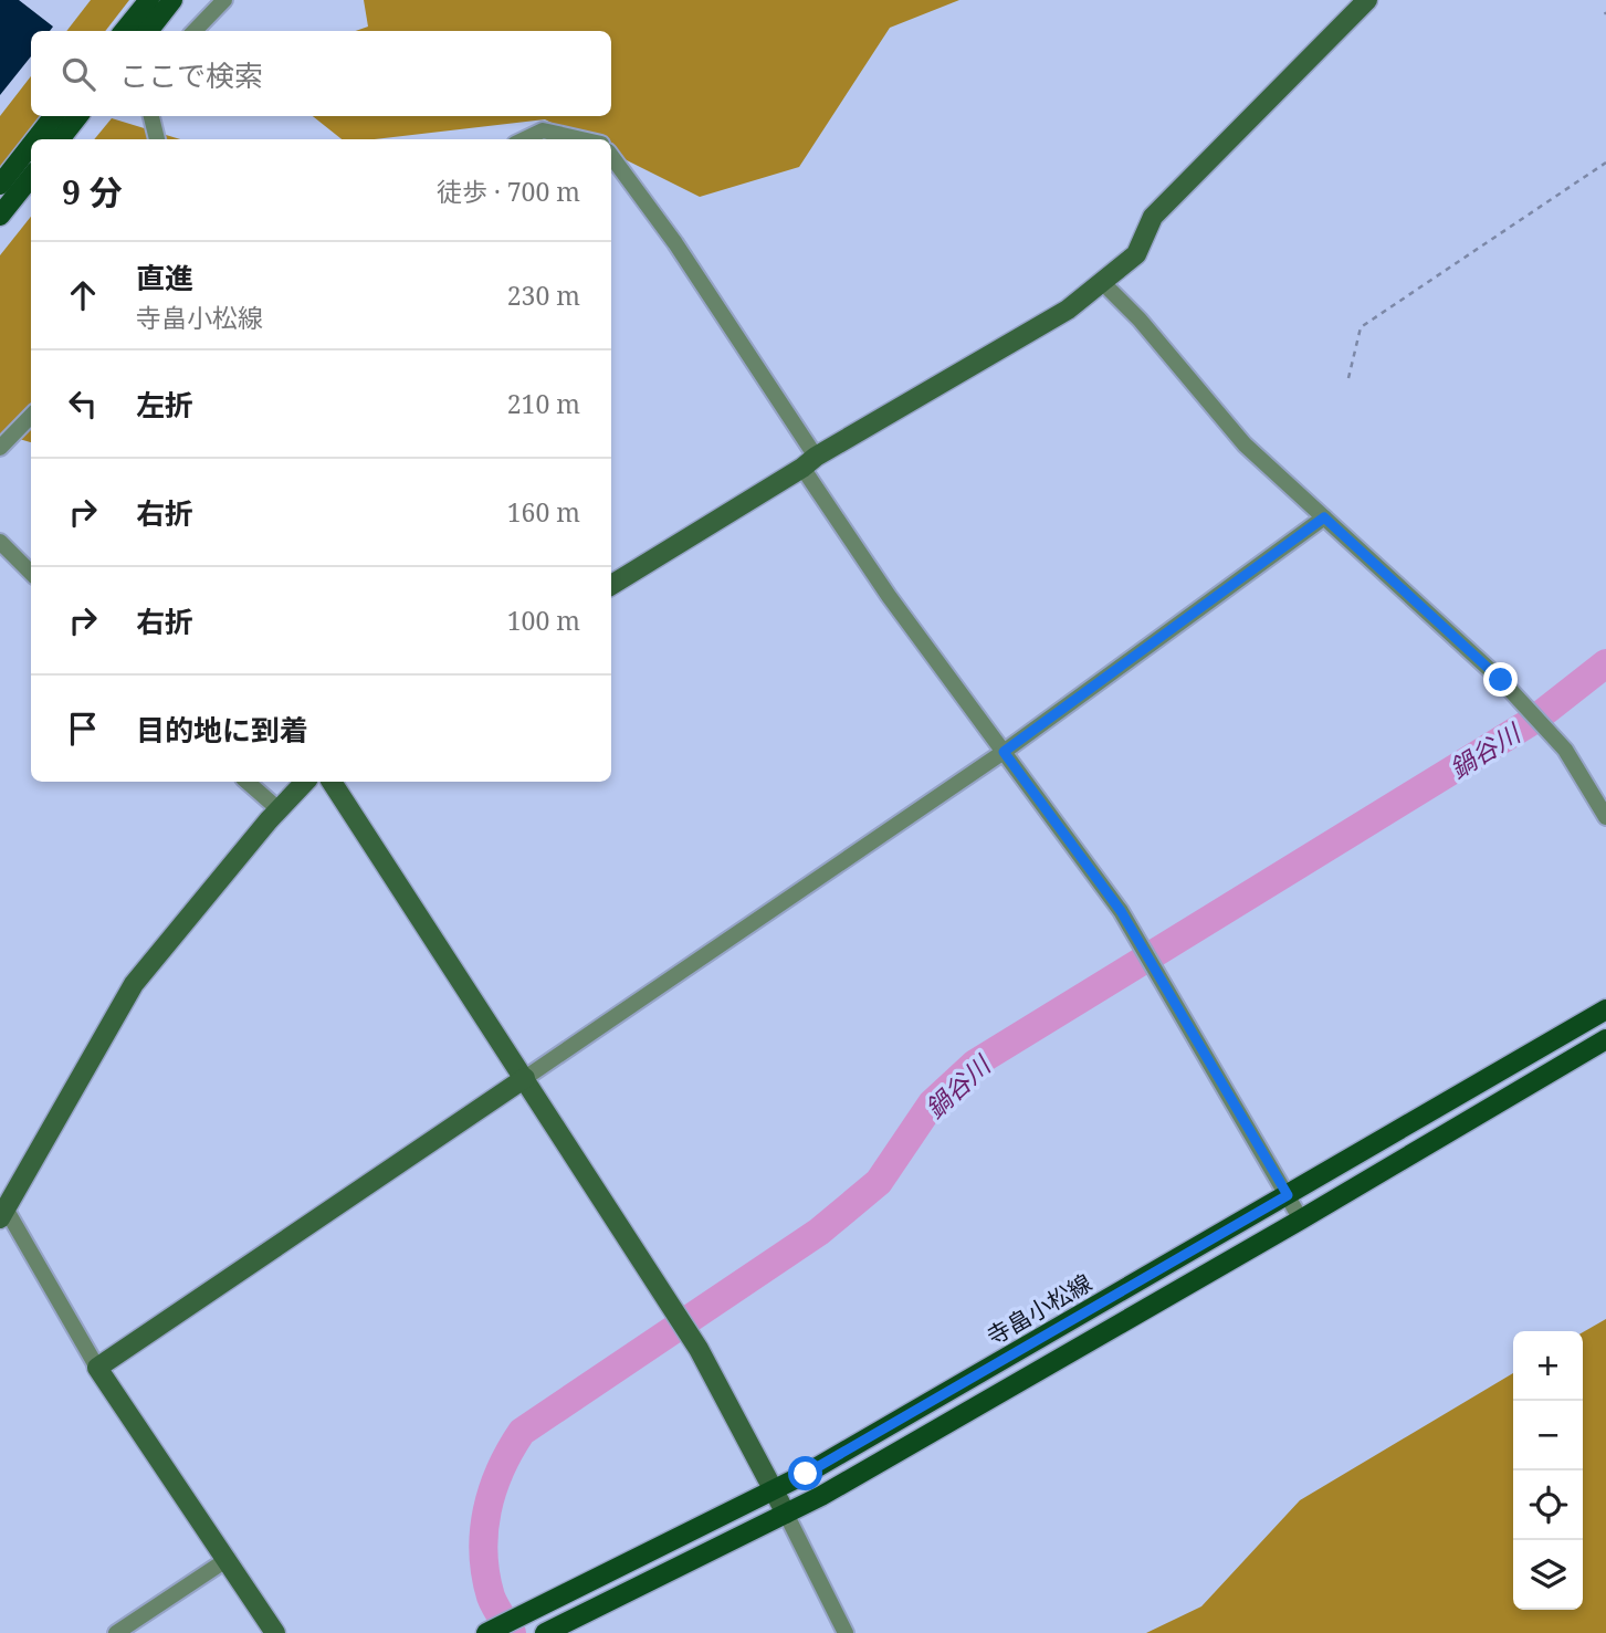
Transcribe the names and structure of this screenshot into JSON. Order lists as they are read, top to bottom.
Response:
{
  "streets": {
    "main road": ["寺畠小松線"]
  },
  "water": ["鍋谷川"],
  "page": {
    "search": "ここで検索",
    "heading": ["9 分", "徒歩 · 700 m"],
    "list": [
      ["直進", "寺畠小松線", "230 m"],
      ["左折", "210 m"],
      ["右折", "160 m"],
      ["右折", "100 m"],
      "目的地に到着"
    ],
    "map_buttons": ["+", "−"]
  }
}
